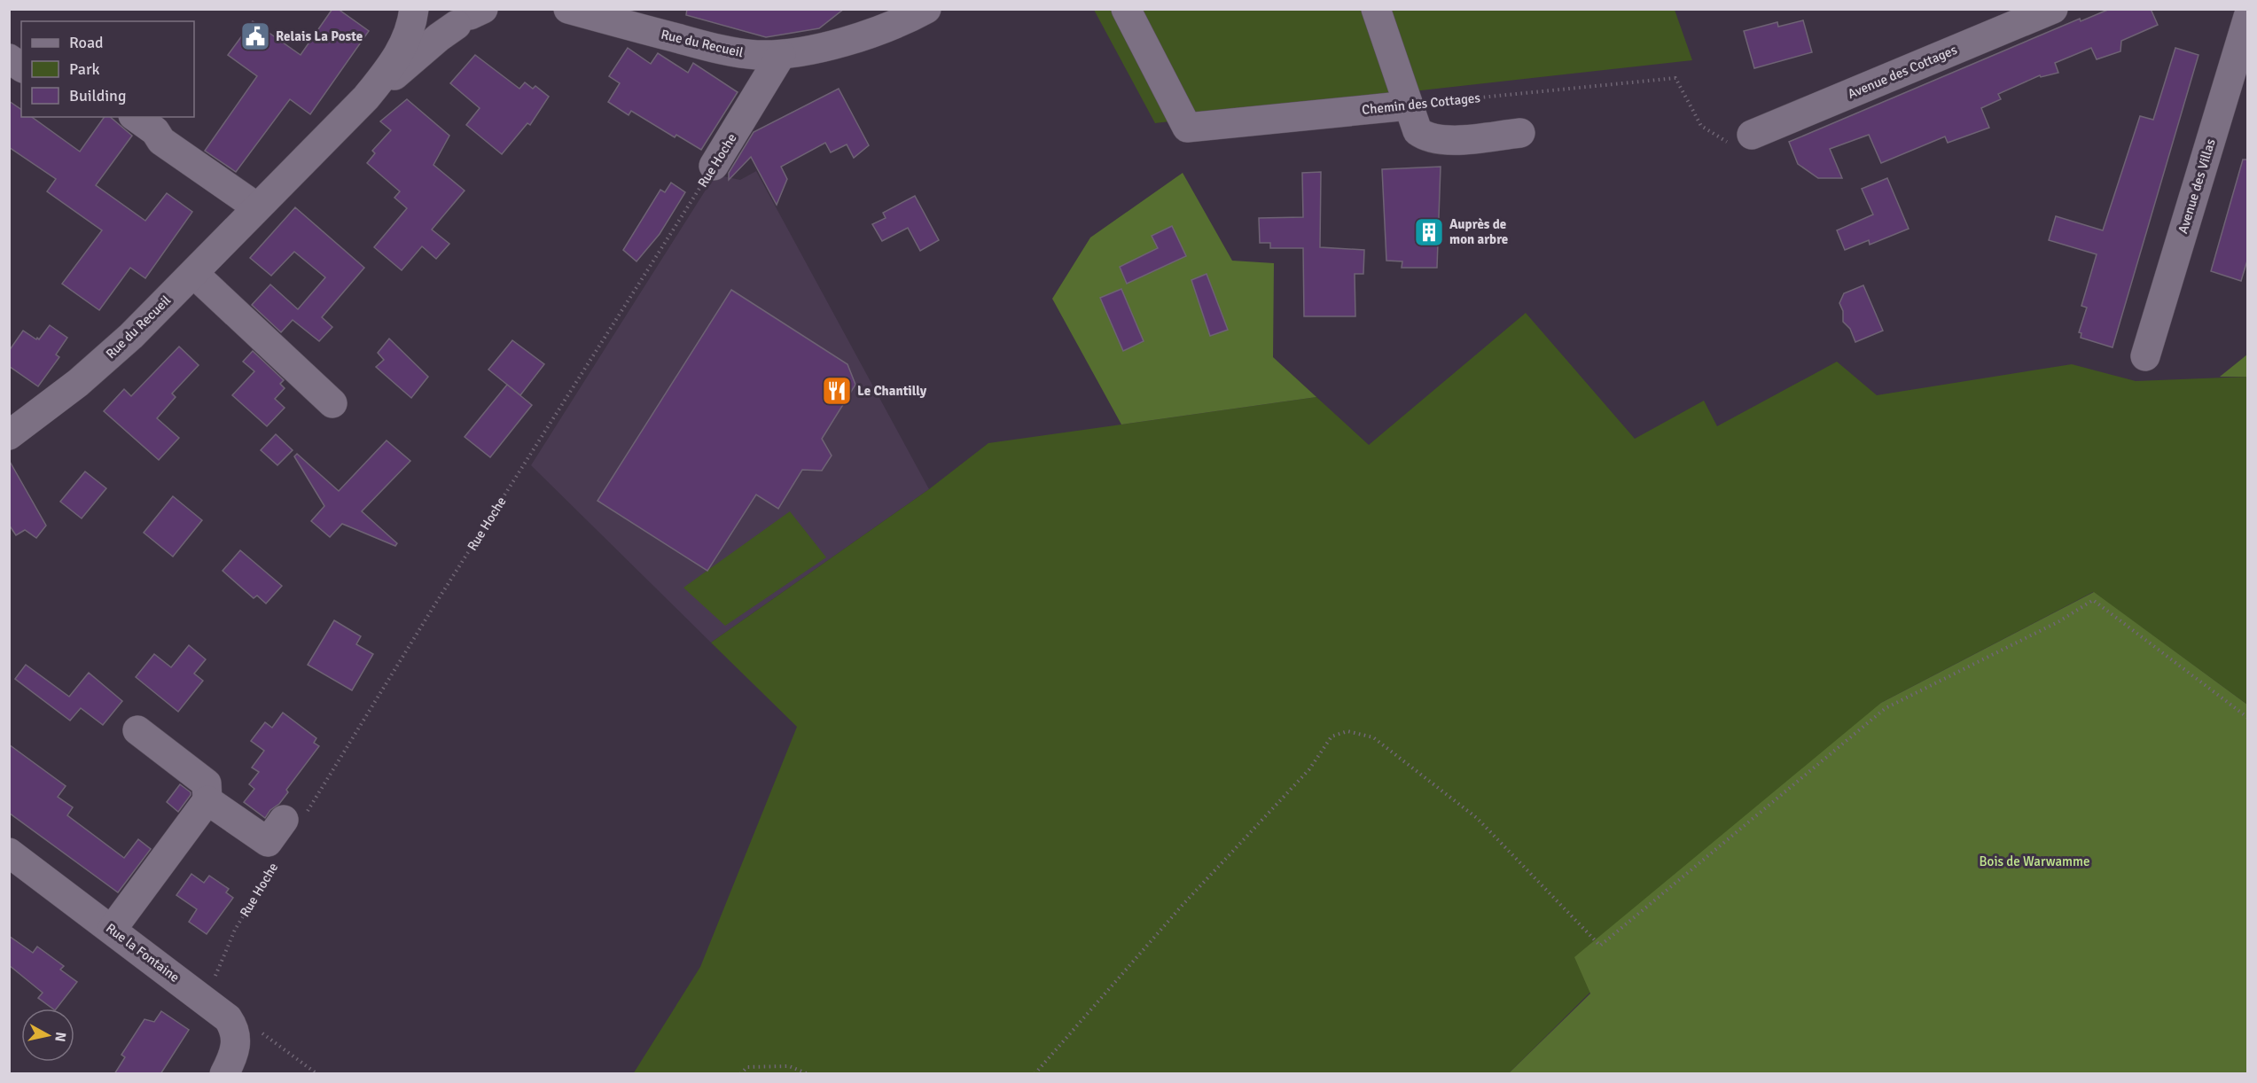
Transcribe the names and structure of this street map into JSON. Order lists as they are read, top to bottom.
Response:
{
  "streets": {
    "street": [
      "Rue du Recueil",
      "Avenue des Cottages",
      "Chemin des Cottages",
      "Rue Hoche",
      "Avenue des Villas",
      "Rue la Fontaine"
    ]
  },
  "crossings": [
    ["Rue du Recueil", "Rue Hoche"],
    ["Avenue des Cottages", "Chemin des Cottages"],
    ["Rue Hoche", "Rue la Fontaine"]
  ],
  "parks": ["Bois de Warwamme"],
  "places": {
    "public building": ["Relais La Poste"],
    "building": ["Auprès de mon arbre"],
    "restaurant": ["Le Chantilly"]
  },
  "legend": ["Road", "Park", "Building"],
  "north": "right"
}
